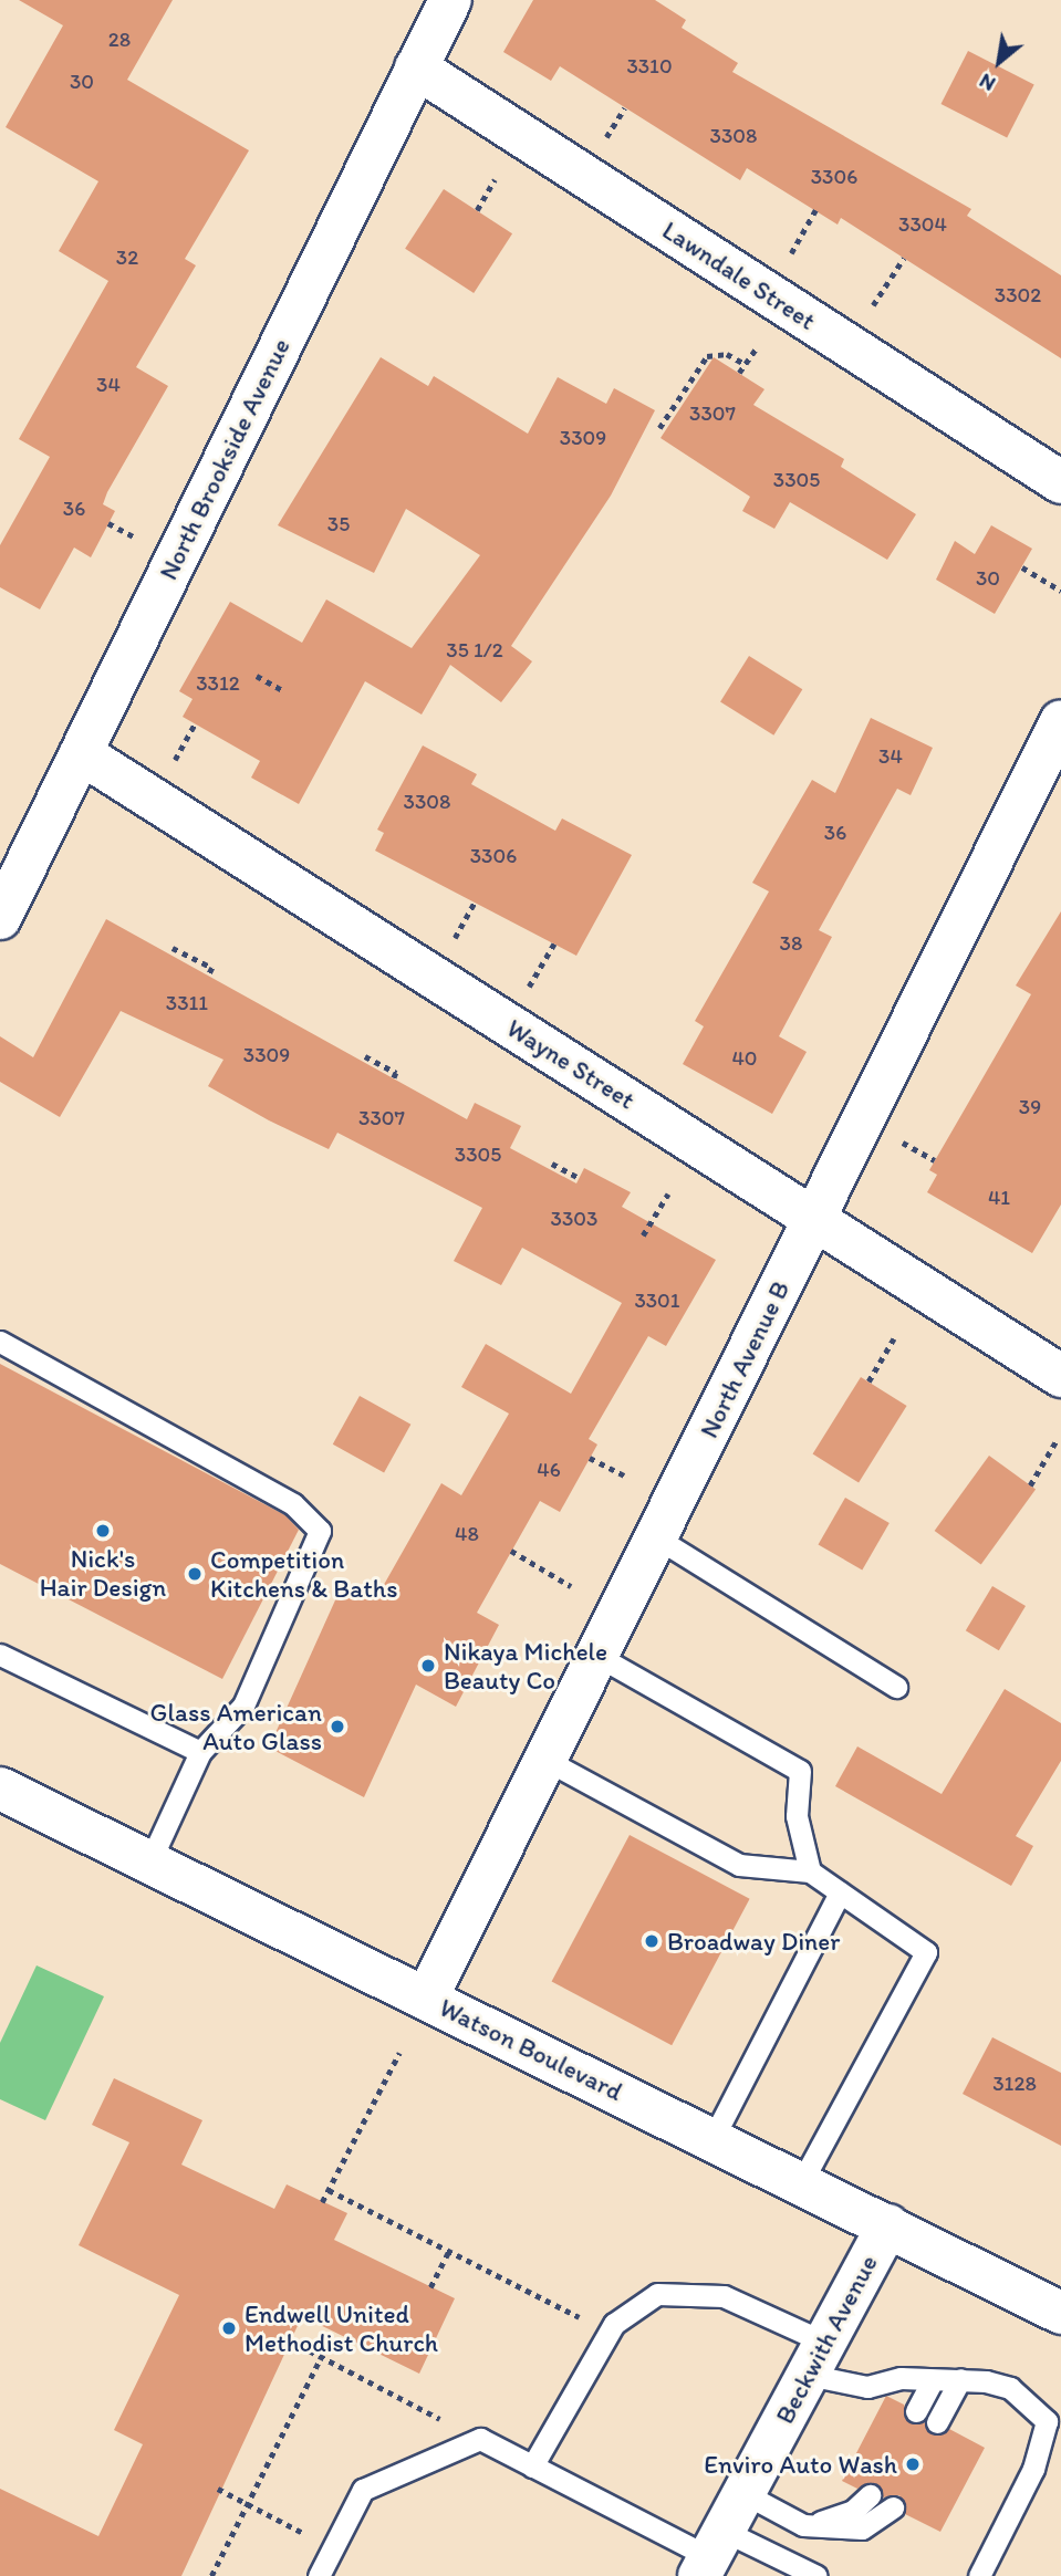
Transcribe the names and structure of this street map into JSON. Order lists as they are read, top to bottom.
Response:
{
  "streets": {
    "street": [
      "Lawndale Street",
      "North Brookside Avenue",
      "Wayne Street",
      "North Avenue B",
      "Watson Boulevard",
      "Beckwith Avenue"
    ]
  },
  "crossings": [
    ["Lawndale Street", "North Brookside Avenue"],
    ["North Brookside Avenue", "Wayne Street"],
    ["Wayne Street", "North Avenue B"],
    ["North Avenue B", "Watson Boulevard"],
    ["Watson Boulevard", "Beckwith Avenue"]
  ],
  "places": [
    "Nick's Hair Design",
    "Competition Kitchens & Baths",
    "Nikaya Michele Beauty Co",
    "Glass American Auto Glass",
    "Broadway Diner",
    "Endwell United Methodist Church",
    "Enviro Auto Wash"
  ],
  "house_numbers": [
    "28",
    "3310",
    "30",
    "3308",
    "3306",
    "3304",
    "32",
    "3302",
    "34",
    "3307",
    "3309",
    "3305",
    "36",
    "35",
    "30",
    "35 1/2",
    "3312",
    "34",
    "3308",
    "36",
    "3306",
    "38",
    "3311",
    "3309",
    "40",
    "39",
    "3307",
    "3305",
    "41",
    "3303",
    "3301",
    "46",
    "48",
    "3128"
  ],
  "north": "bottom left"
}
